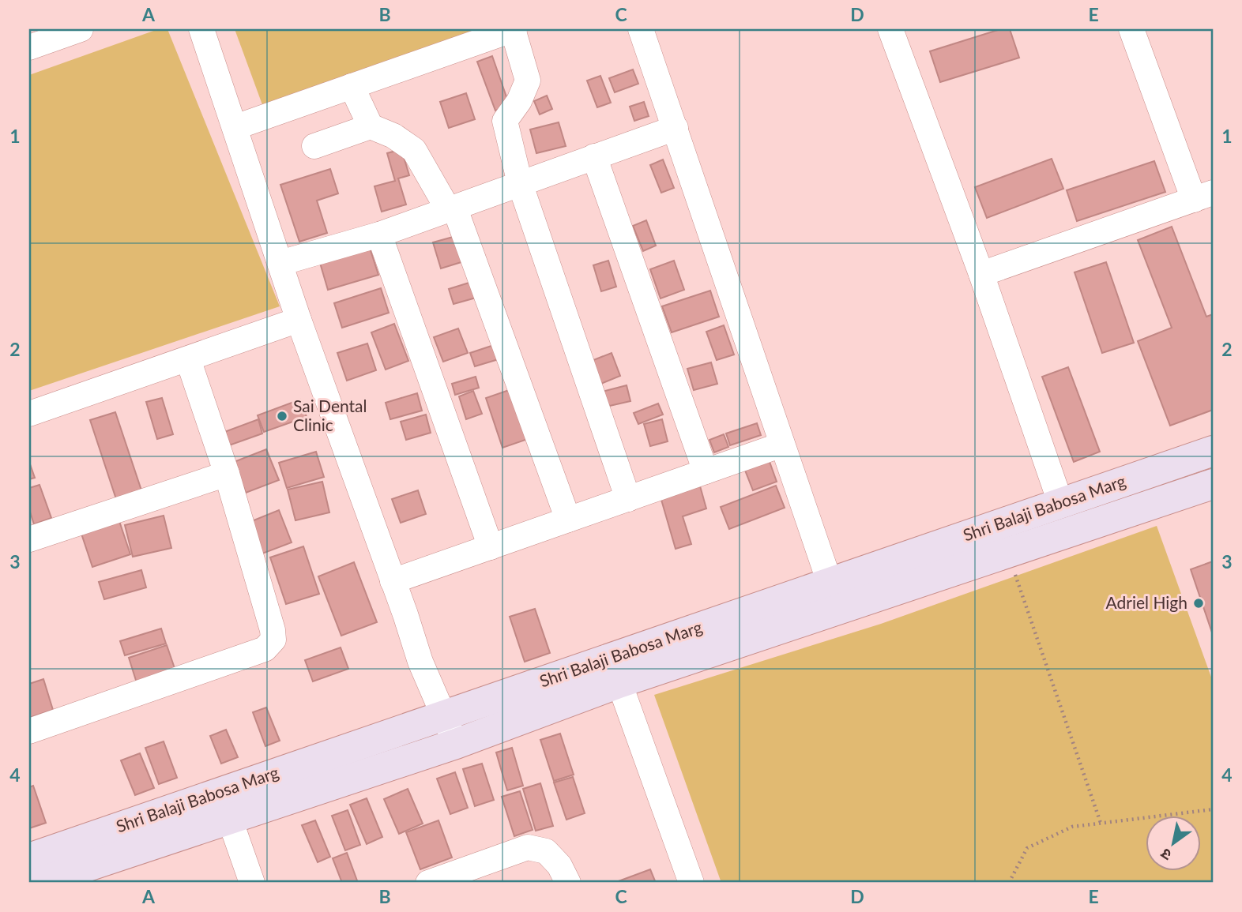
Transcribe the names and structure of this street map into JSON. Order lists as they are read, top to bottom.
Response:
{
  "streets": {
    "street": ["Shri Balaji Babosa Marg"]
  },
  "places": ["Sai Dental Clinic", "Adriel High"],
  "north": "bottom left",
  "grid": {
    "columns": [
      "A",
      "B",
      "C",
      "D",
      "E"
    ],
    "rows": [
      "1",
      "2",
      "3",
      "4"
    ]
  }
}
